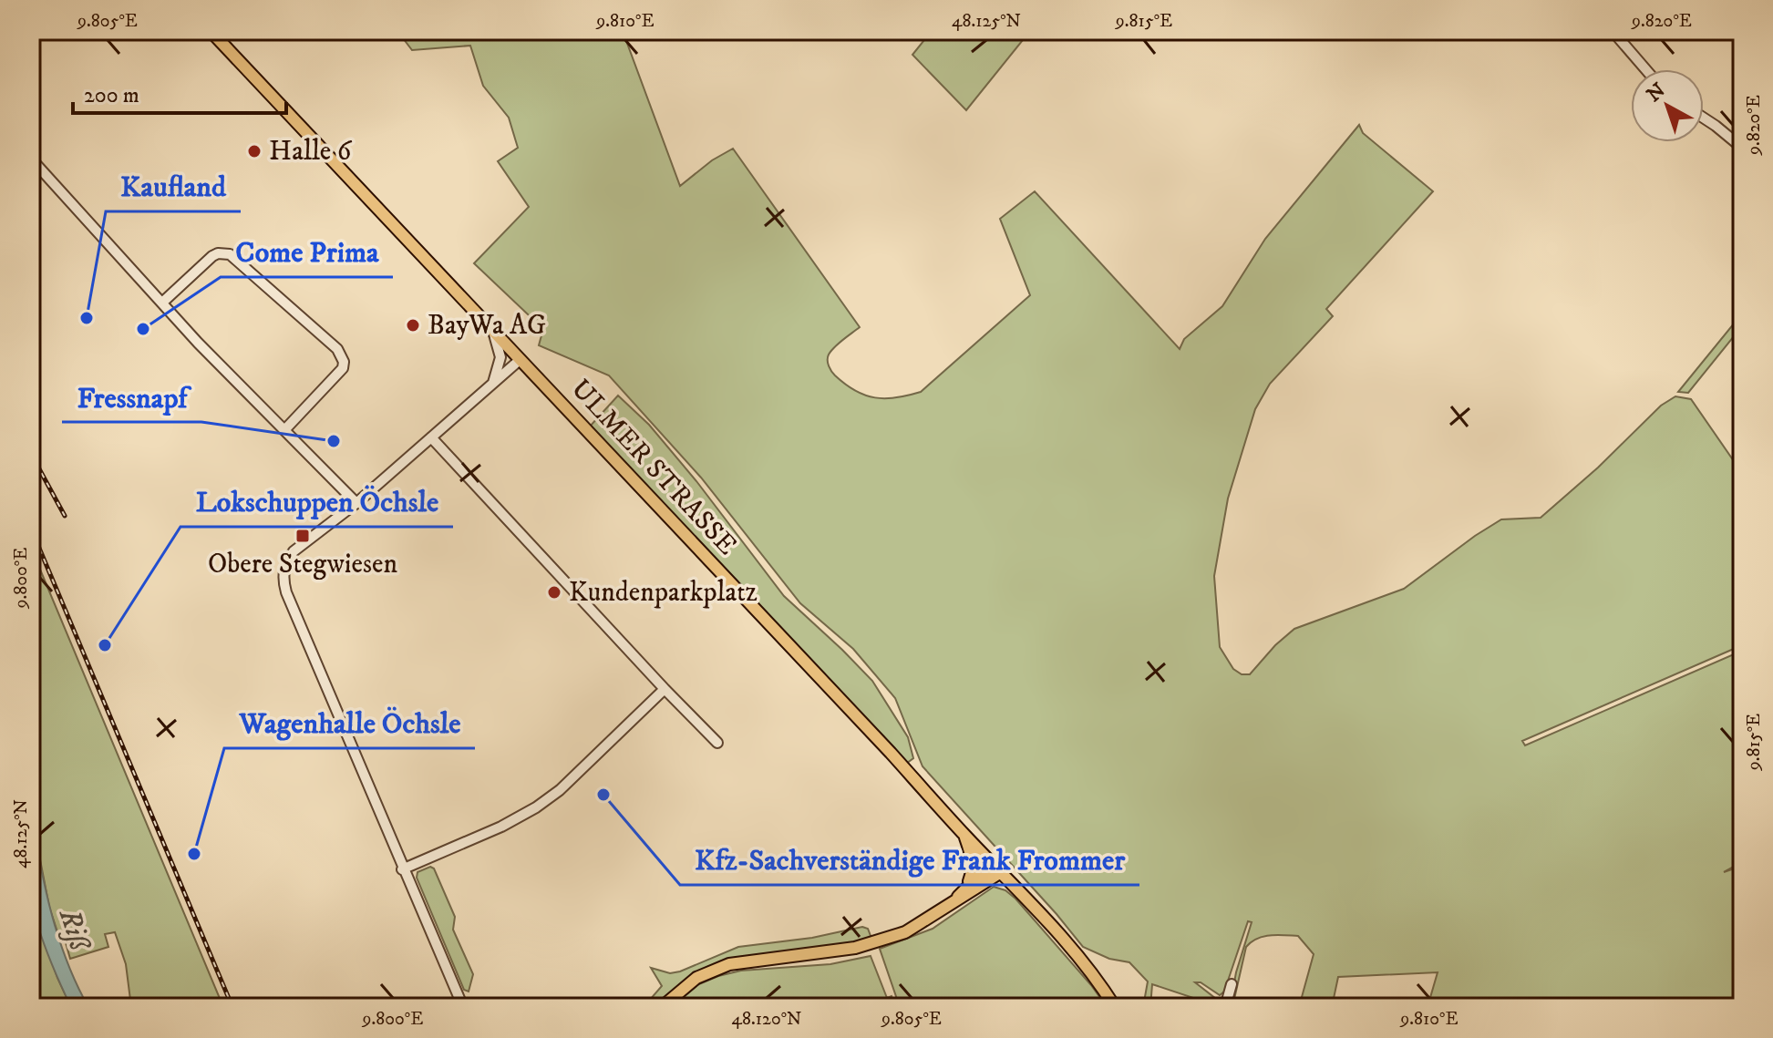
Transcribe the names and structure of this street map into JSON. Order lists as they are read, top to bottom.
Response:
{
  "streets": {
    "main road": ["ULMER STRASSE"]
  },
  "water": ["Riß"],
  "places": {
    "other": [
      "Halle 6",
      "Kaufland",
      "BayWa AG",
      "Come Prima",
      "Fressnapf",
      "Kundenparkplatz",
      "Lokschuppen Öchsle",
      "Kfz-Sachverständige Frank Frommer",
      "Wagenhalle Öchsle"
    ],
    "transit": ["Obere Stegwiesen"]
  },
  "scale_bar": "200 m",
  "north": "top left",
  "coordinates": [
    "9.805°E",
    "9.810°E",
    "48.125°N",
    "9.815°E",
    "9.820°E",
    "9.800°E",
    "48.120°N"
  ]
}
